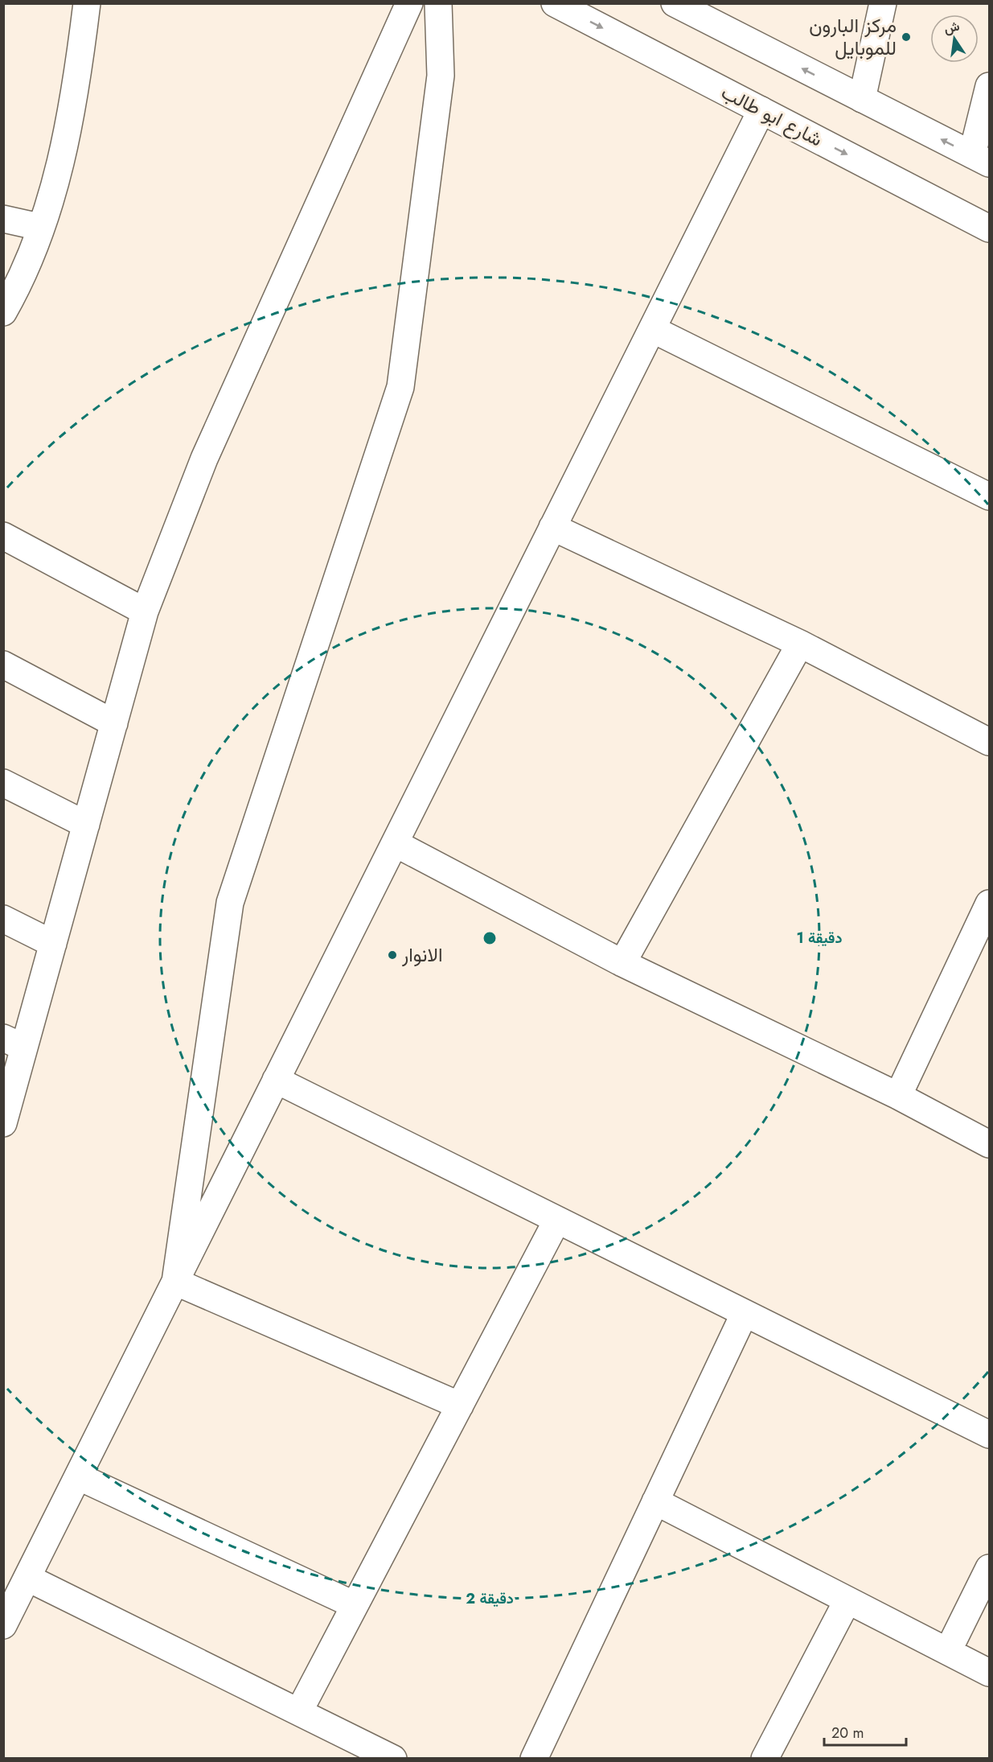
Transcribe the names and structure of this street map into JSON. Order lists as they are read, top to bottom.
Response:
{
  "streets": {
    "street": ["شارع ابو طالب"]
  },
  "places": ["مركز البارون للموبايل", "الانوار"],
  "scale_bar": "20 m",
  "north": "top",
  "rings": ["1 دقيقة", "2 دقيقة"]
}
